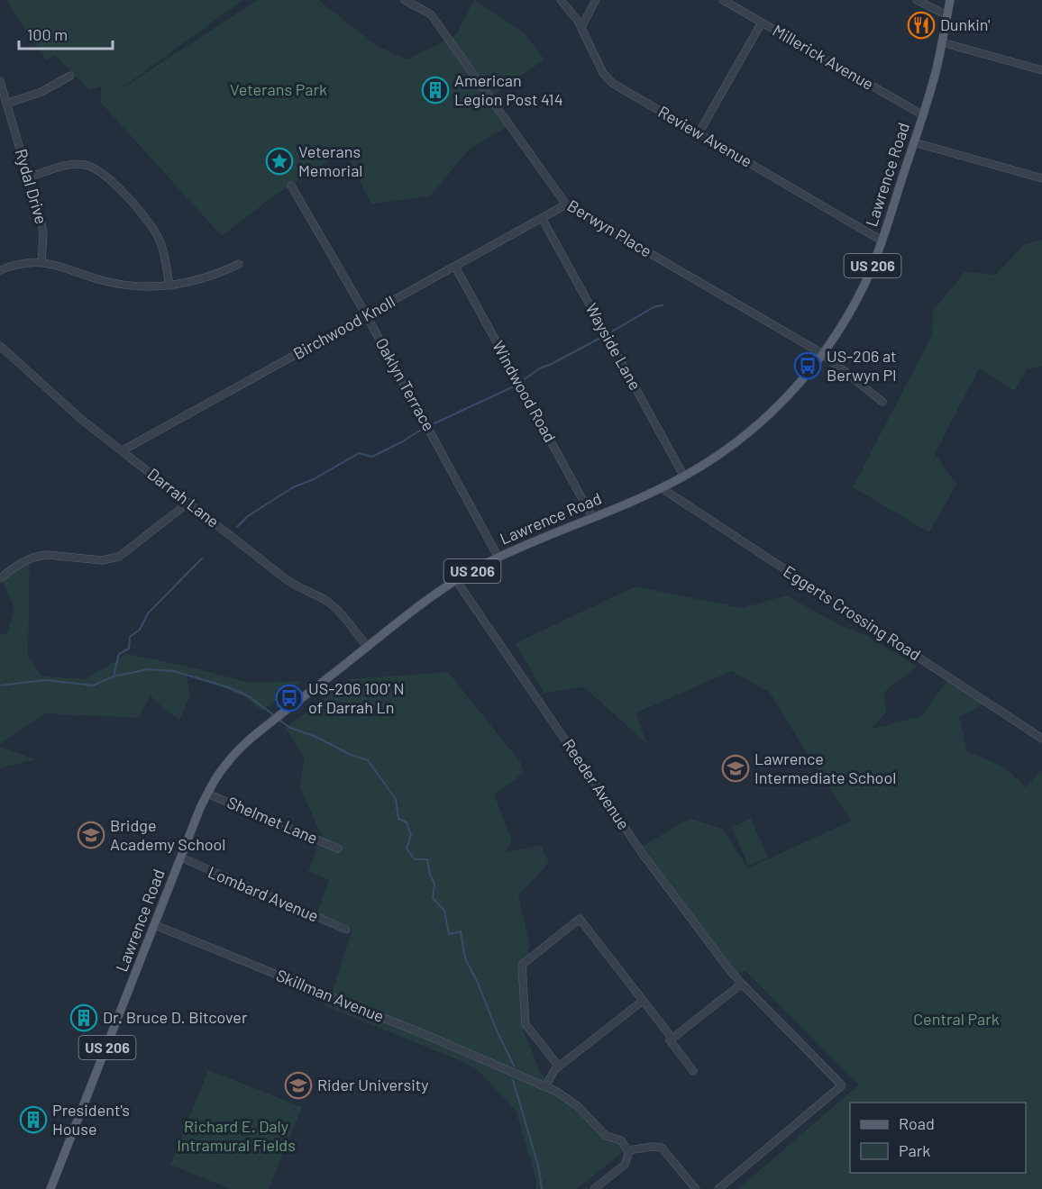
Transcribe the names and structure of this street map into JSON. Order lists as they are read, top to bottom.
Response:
{
  "streets": {
    "main road": ["Lawrence Road", "US 206"],
    "street": [
      "Millerick Avenue",
      "Review Avenue",
      "Rydal Drive",
      "Berwyn Place",
      "Birchwood Knoll",
      "Wayside Lane",
      "Oaklyn Terrace",
      "Windwood Road",
      "Darrah Lane",
      "Eggerts Crossing Road",
      "Reeder Avenue",
      "Shelmet Lane",
      "Lombard Avenue",
      "Skillman Avenue"
    ]
  },
  "crossings": [
    ["Millerick Avenue", "Lawrence Road"],
    ["Review Avenue", "Lawrence Road"],
    ["Lawrence Road", "Berwyn Place"],
    ["Lawrence Road", "Wayside Lane"],
    ["Lawrence Road", "Oaklyn Terrace"],
    ["Lawrence Road", "Windwood Road"],
    ["Lawrence Road", "Darrah Lane"],
    ["Lawrence Road", "Eggerts Crossing Road"],
    ["Lawrence Road", "Reeder Avenue"],
    ["Lawrence Road", "Shelmet Lane"],
    ["Lawrence Road", "Lombard Avenue"],
    ["Lawrence Road", "Skillman Avenue"],
    ["Berwyn Place", "Birchwood Knoll"],
    ["Birchwood Knoll", "Wayside Lane"],
    ["Birchwood Knoll", "Oaklyn Terrace"],
    ["Birchwood Knoll", "Windwood Road"],
    ["Birchwood Knoll", "Darrah Lane"]
  ],
  "parks": ["Veterans Park", "Central Park", "Richard E. Daly Intramural Fields"],
  "places": {
    "restaurant": ["Dunkin'"],
    "building": ["American Legion Post 414", "Dr. Bruce D. Bitcover", "President's House"],
    "place": ["Veterans Memorial"],
    "bus stop": ["US-206 at Berwyn Pl", "US-206 100' N of Darrah Ln"],
    "school or university": ["Lawrence Intermediate School", "Bridge Academy School", "Rider University"]
  },
  "legend": ["Road", "Park"],
  "scale_bar": "100 m"
}
